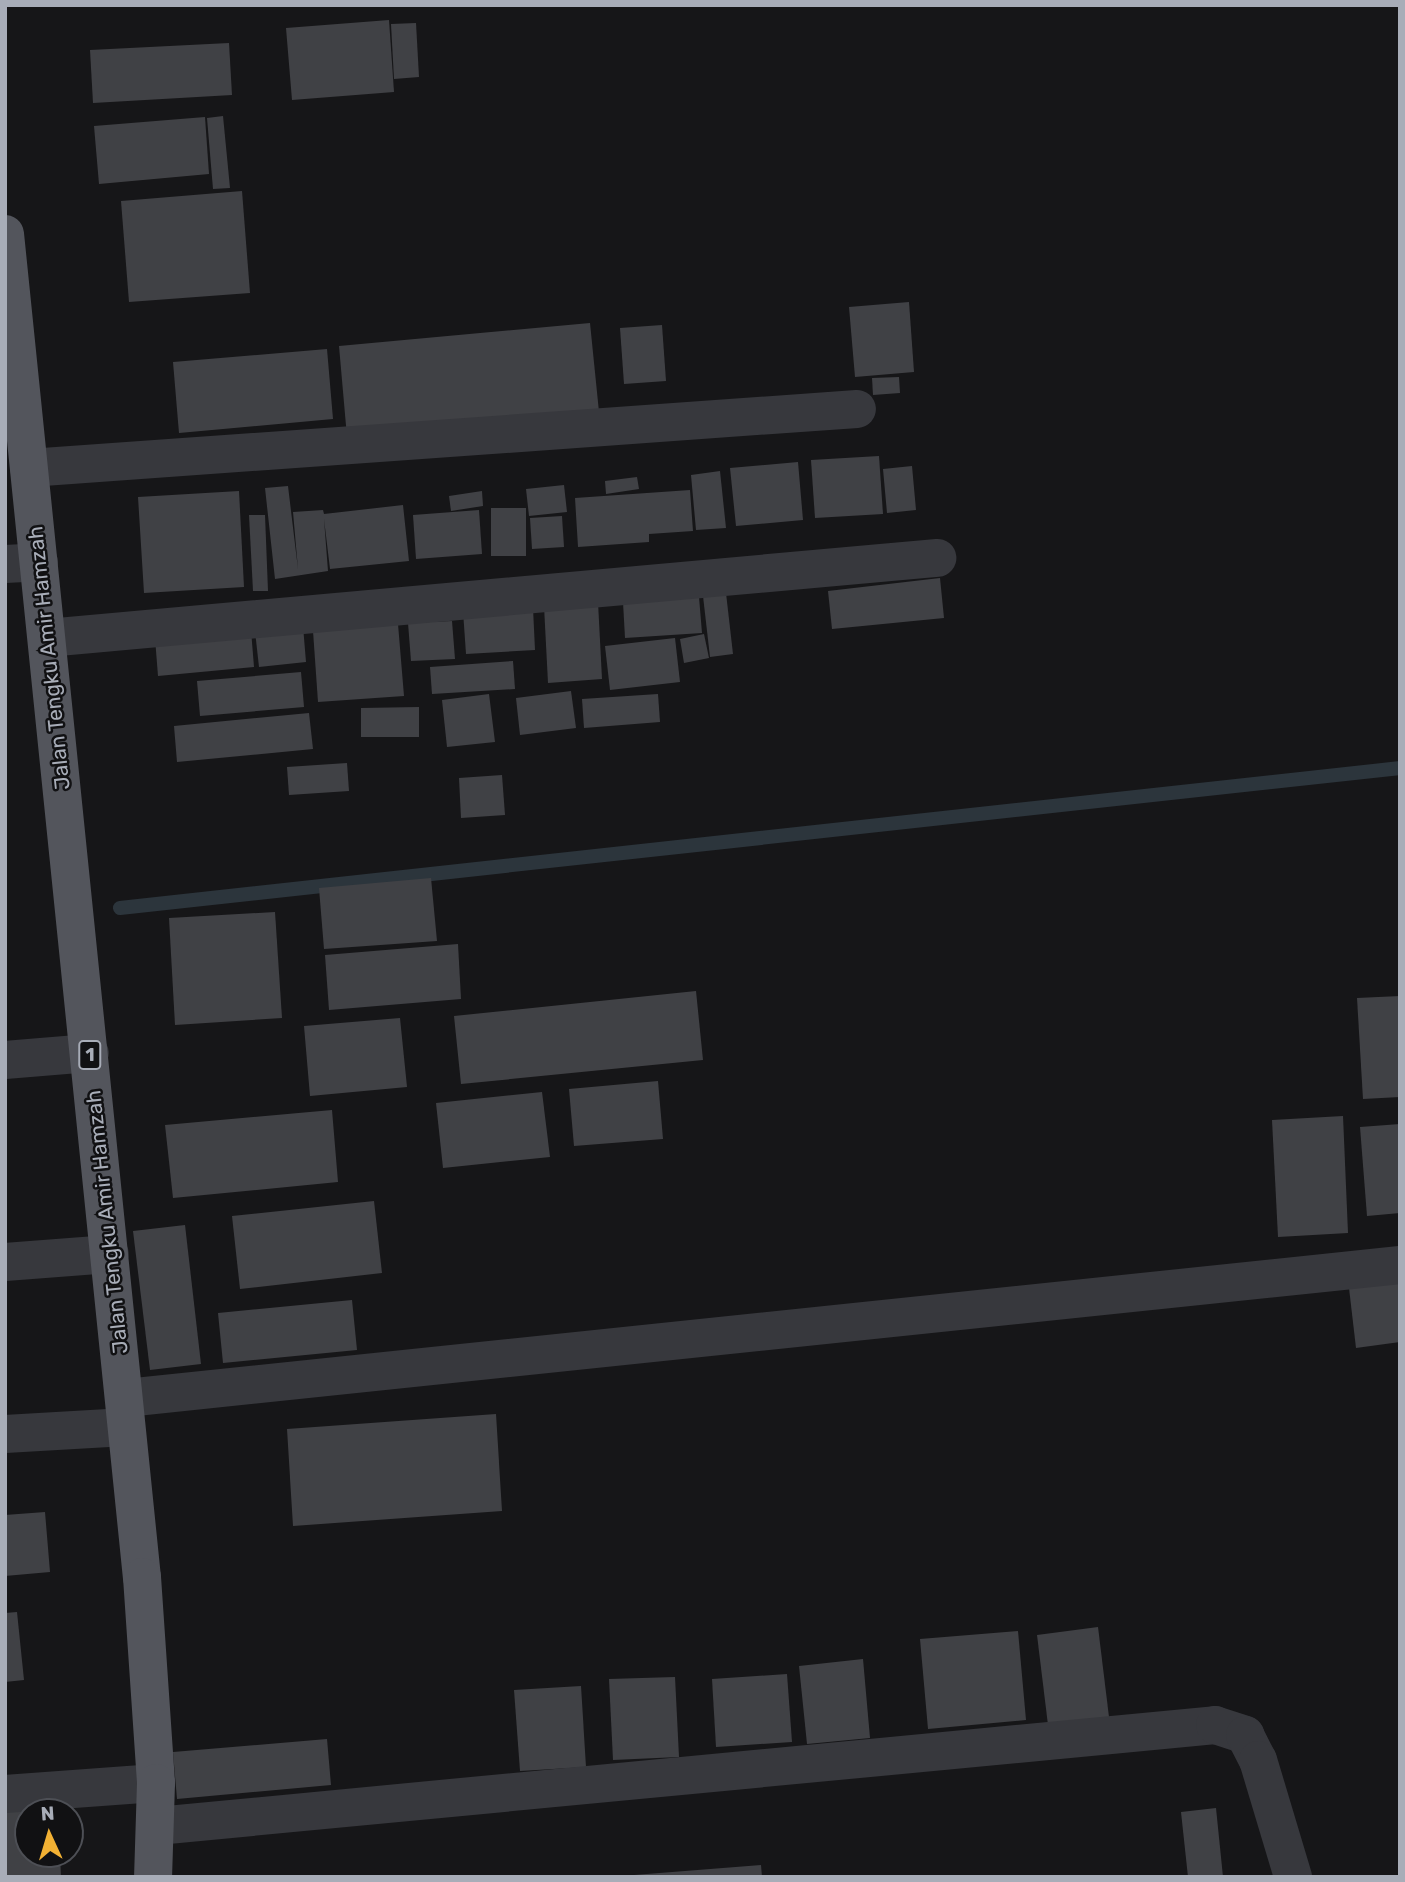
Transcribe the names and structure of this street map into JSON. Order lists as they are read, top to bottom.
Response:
{
  "streets": {
    "main road": ["Jalan Tengku Amir Hamzah", "1"]
  },
  "north": "top"
}
